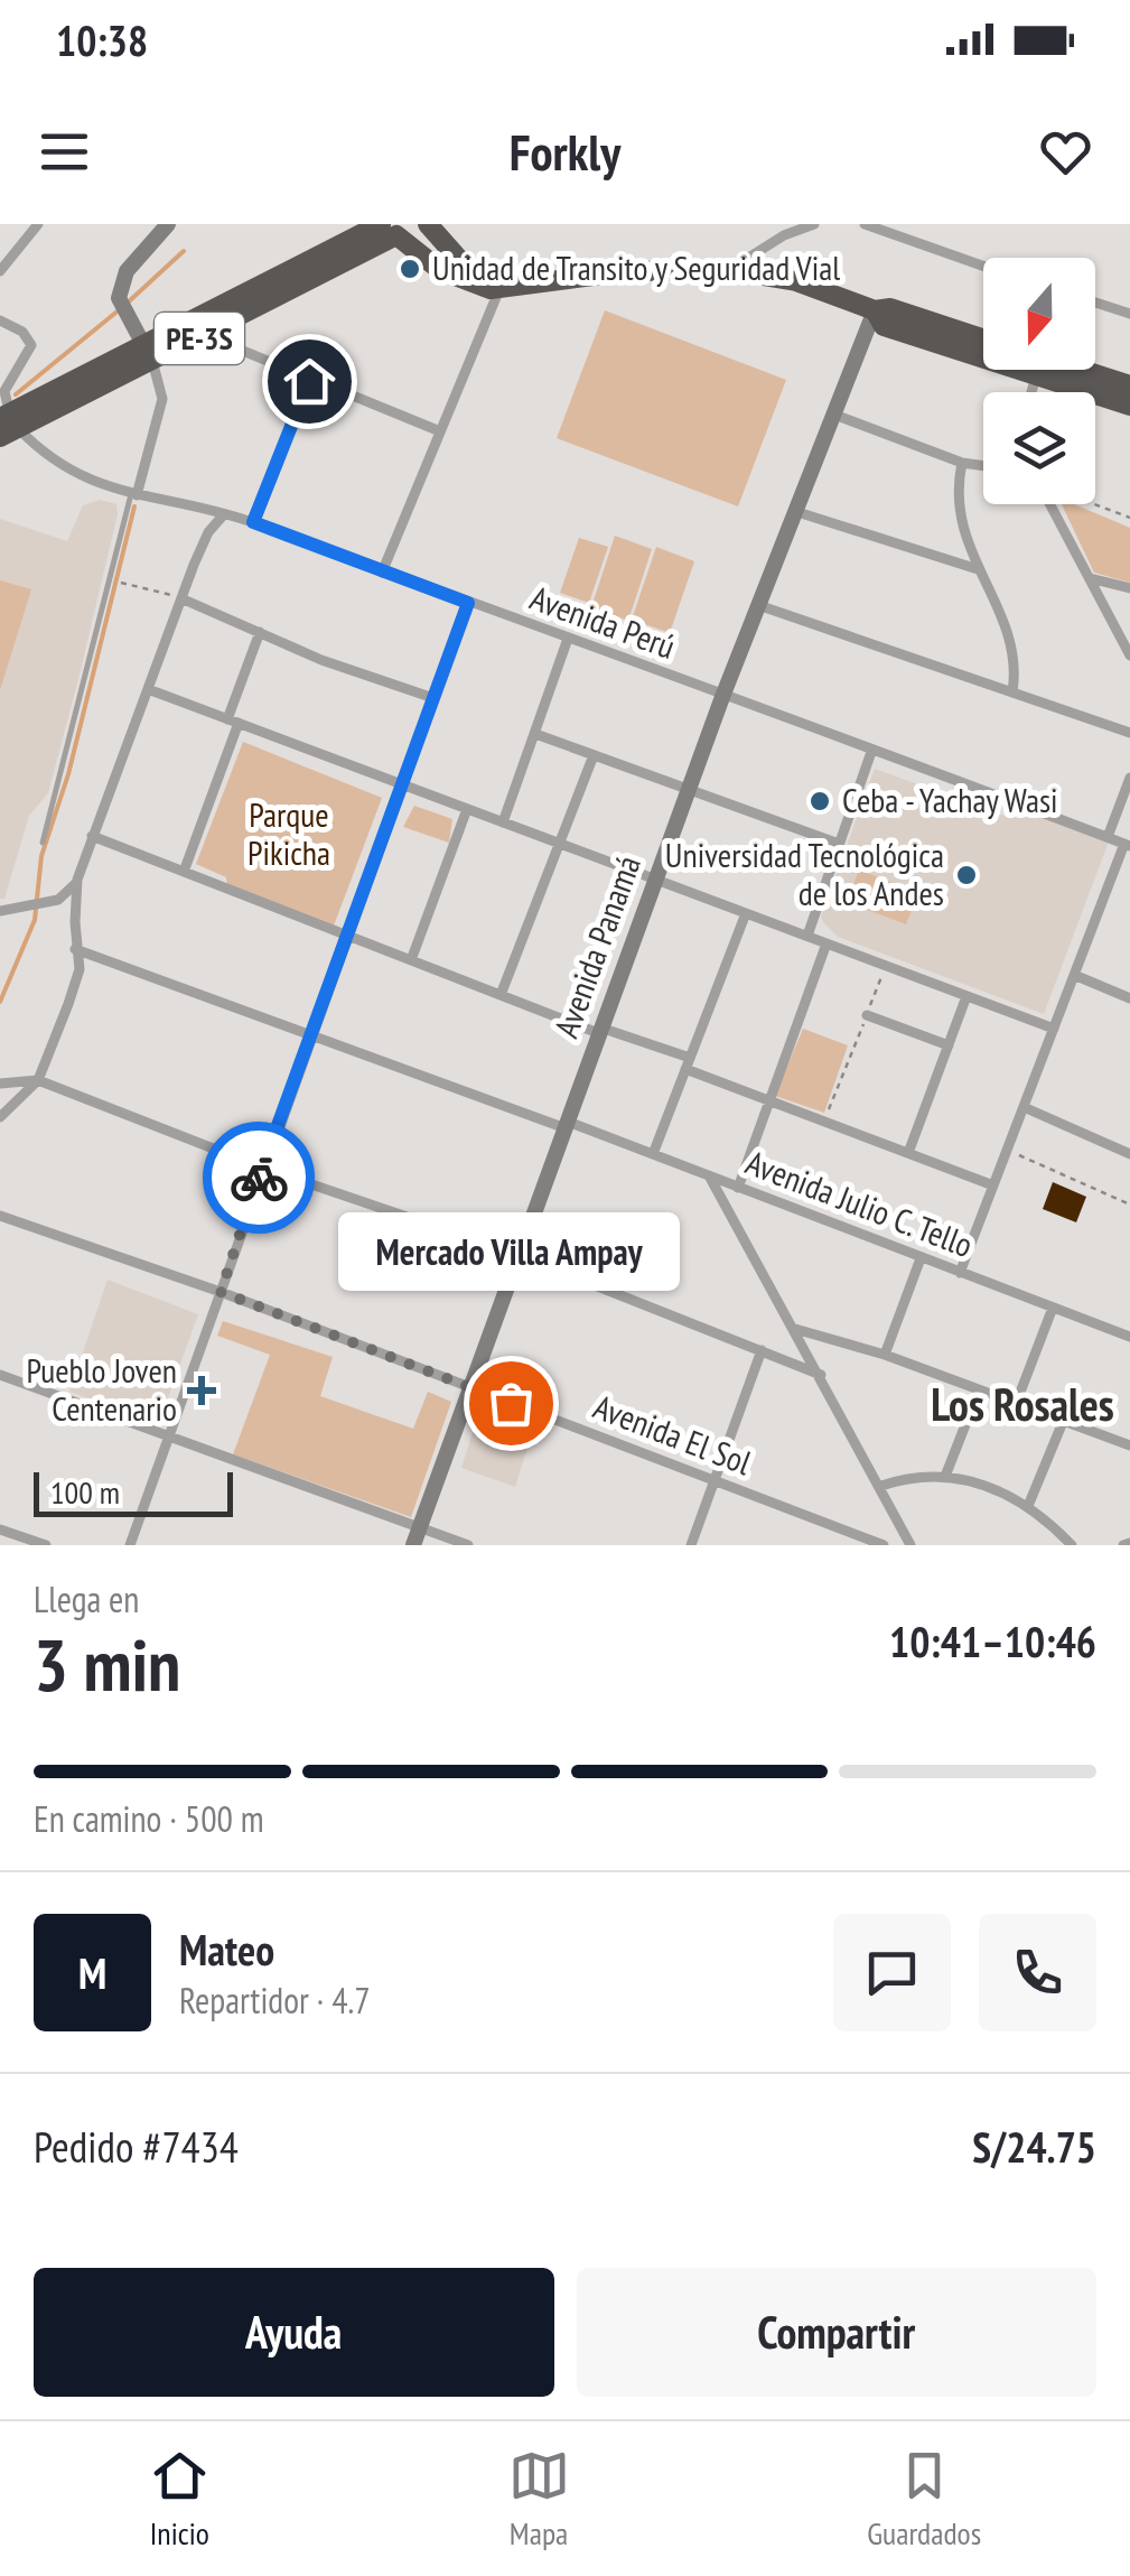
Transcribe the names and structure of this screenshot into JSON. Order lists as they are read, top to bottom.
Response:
{
  "streets": {
    "highway": ["PE-3S"],
    "street": [
      "Avenida Perú",
      "Avenida Panamá",
      "Avenida Julio C. Tello",
      "Avenida El Sol"
    ]
  },
  "crossings": [
    ["PE-3S", "Avenida Perú"],
    ["Avenida Perú", "Avenida Panamá"],
    ["Avenida Panamá", "Avenida Julio C. Tello"],
    ["Avenida Panamá", "Avenida El Sol"]
  ],
  "districts": ["Los Rosales"],
  "parks": ["Parque Pikicha"],
  "places": {
    "other": [
      "Unidad de Transito y Seguridad Vial",
      "Ceba - Yachay Wasi",
      "Universidad Tecnológica de los Andes",
      "Mercado Villa Ampay"
    ],
    "health": ["Pueblo Joven Centenario"]
  },
  "scale_bar": "100 m",
  "north": "bottom",
  "page": {
    "status": "10:38",
    "header": "Forkly",
    "bubble": "Mercado Villa Ampay",
    "scale": "100 m",
    "heading": ["3 min", "Llega en", "10:41–10:46"],
    "panel": [
      "Mateo",
      "Repartidor · 4.7",
      "Pedido #7434",
      "S/24.75"
    ],
    "bar": "En camino · 500 m",
    "round": "M",
    "buttons": ["Ayuda", "Compartir"],
    "tabs": ["Inicio", "Mapa", "Guardados"]
  }
}
